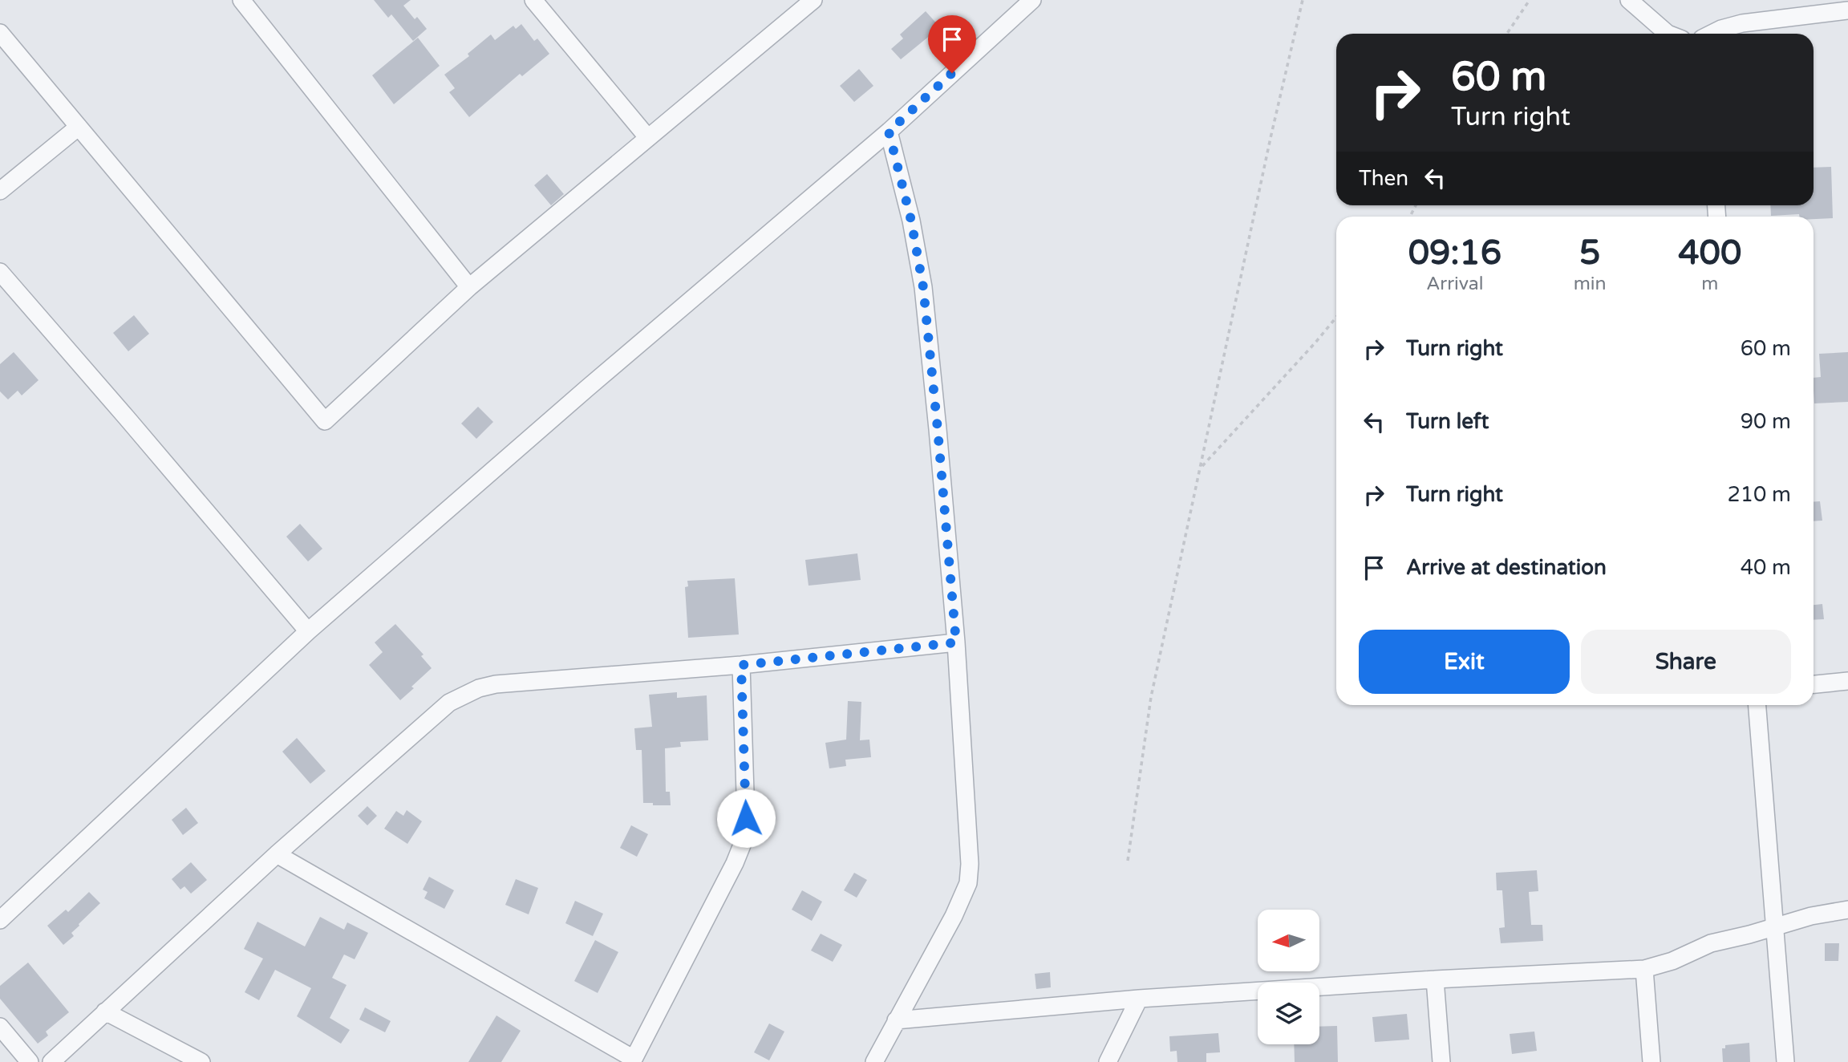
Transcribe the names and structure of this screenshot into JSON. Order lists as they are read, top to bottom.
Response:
{
  "north": "left",
  "page": {
    "turn": ["60 m", "Turn right"],
    "then": "Then",
    "eta": [
      "09:16",
      "Arrival",
      "5",
      "min",
      "400",
      "m"
    ],
    "list": [
      {
        "name": "Turn right",
        "value": "60 m"
      },
      {
        "name": "Turn left",
        "value": "90 m"
      },
      {
        "name": "Turn right",
        "value": "210 m"
      },
      {
        "name": "Arrive at destination",
        "value": "40 m"
      }
    ],
    "buttons": ["Exit", "Share"]
  }
}
